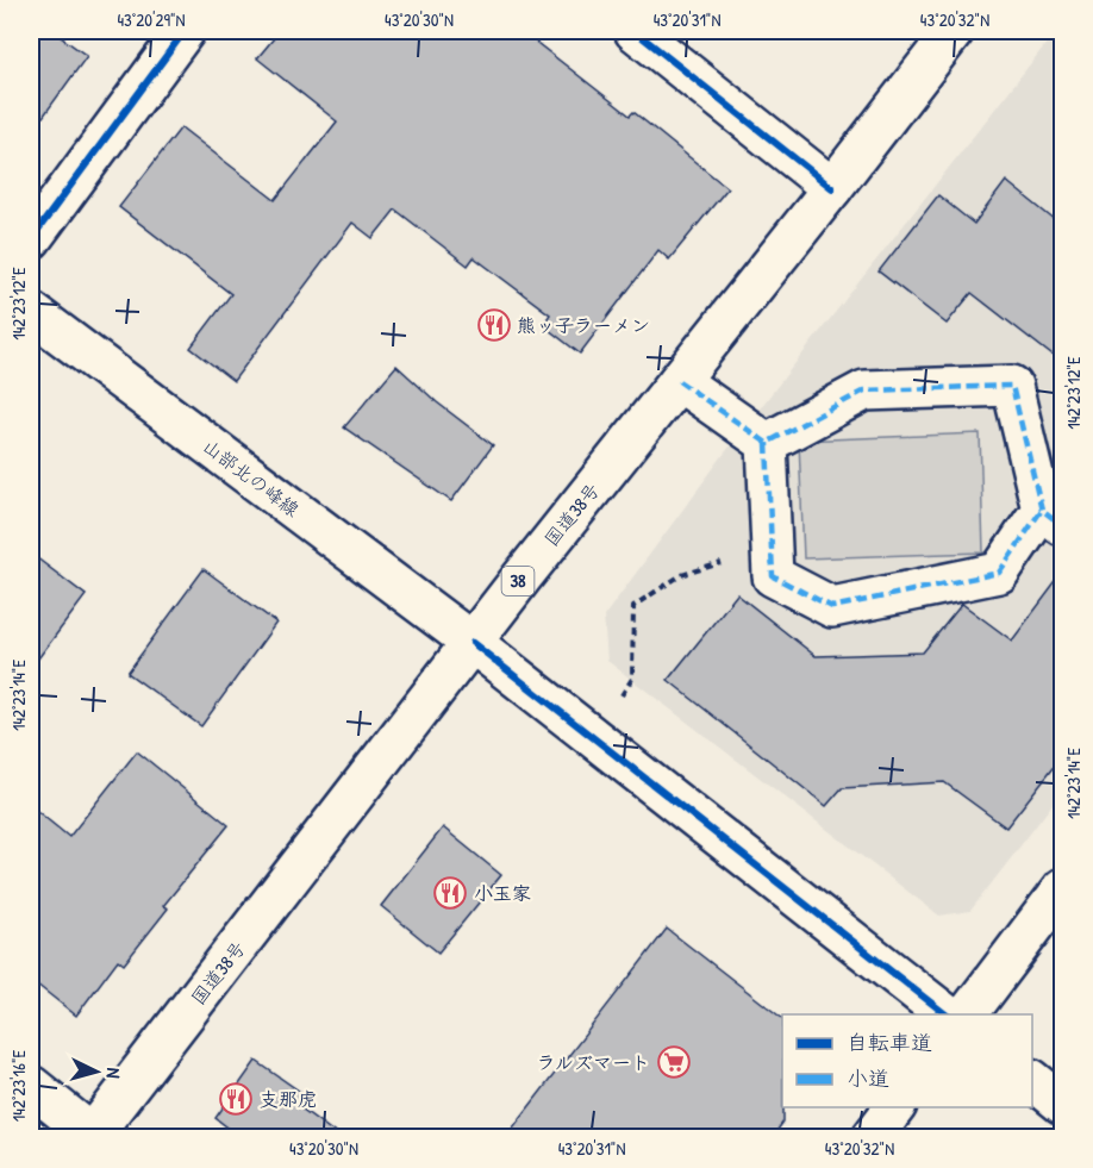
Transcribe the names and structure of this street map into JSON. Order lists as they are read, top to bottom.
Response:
{
  "streets": {
    "main road": ["山部北の峰線", "国道38号", "38"]
  },
  "crossings": [
    ["山部北の峰線", "国道38号"]
  ],
  "places": {
    "restaurant": ["熊ッ子ラーメン", "小玉家", "支那虎"],
    "supermarket": ["ラルズマート"]
  },
  "legend": ["自転車道", "小道"],
  "north": "right",
  "coordinates": [
    "43°20'29\"N",
    "43°20'30\"N",
    "43°20'31\"N",
    "43°20'32\"N",
    "142°23'12\"E",
    "142°23'14\"E",
    "142°23'16\"E"
  ]
}
